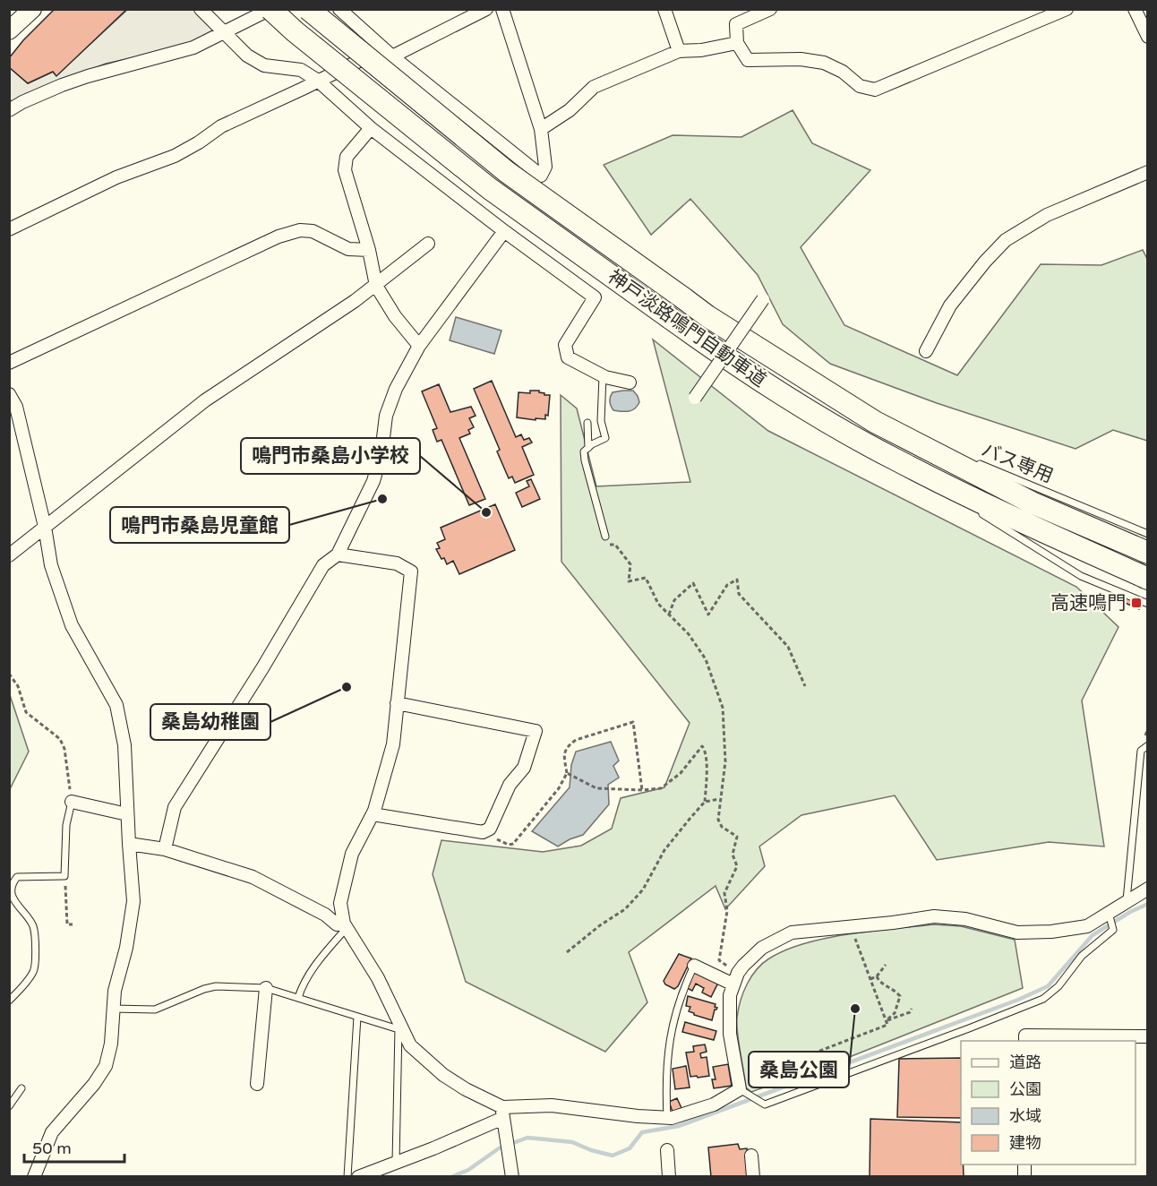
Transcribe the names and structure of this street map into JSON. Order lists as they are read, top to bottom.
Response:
{
  "streets": {
    "highway": ["神戸淡路鳴門自動車道"],
    "lane": ["バス専用"]
  },
  "crossings": [
    ["神戸淡路鳴門自動車道", "バス専用"]
  ],
  "places": {
    "other": [
      "鳴門市桑島児童館",
      "鳴門市桑島小学校",
      "桑島幼稚園",
      "桑島公園"
    ],
    "transit": ["高速鳴門"]
  },
  "legend": [
    "道路",
    "公園",
    "水域",
    "建物"
  ],
  "scale_bar": "50 m"
}
